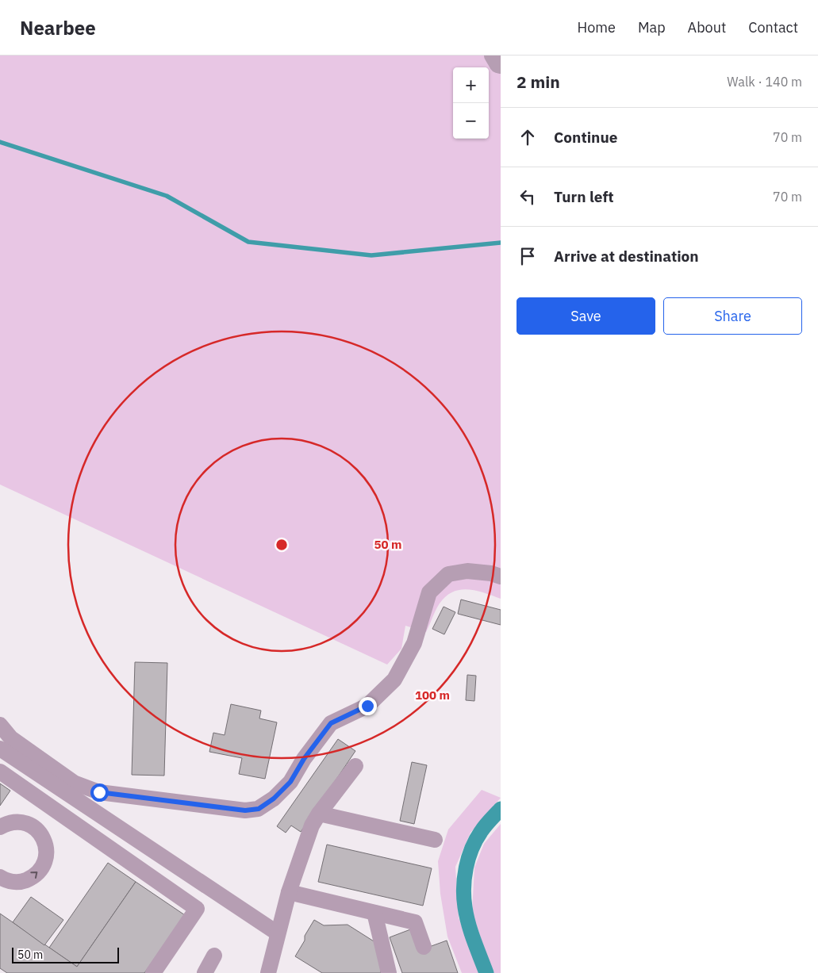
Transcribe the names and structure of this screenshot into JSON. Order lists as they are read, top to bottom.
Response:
{
  "scale_bar": "50 m",
  "page": {
    "header": "Nearbee",
    "nav": [
      "Home",
      "Map",
      "About",
      "Contact"
    ],
    "heading": ["2 min", "Walk · 140 m"],
    "map_buttons": ["+", "−"],
    "list": [
      ["Continue", "70 m"],
      ["Turn left", "70 m"],
      "Arrive at destination"
    ],
    "buttons": ["Save", "Share"],
    "scale": "50 m"
  },
  "rings": ["50 m", "100 m"]
}
